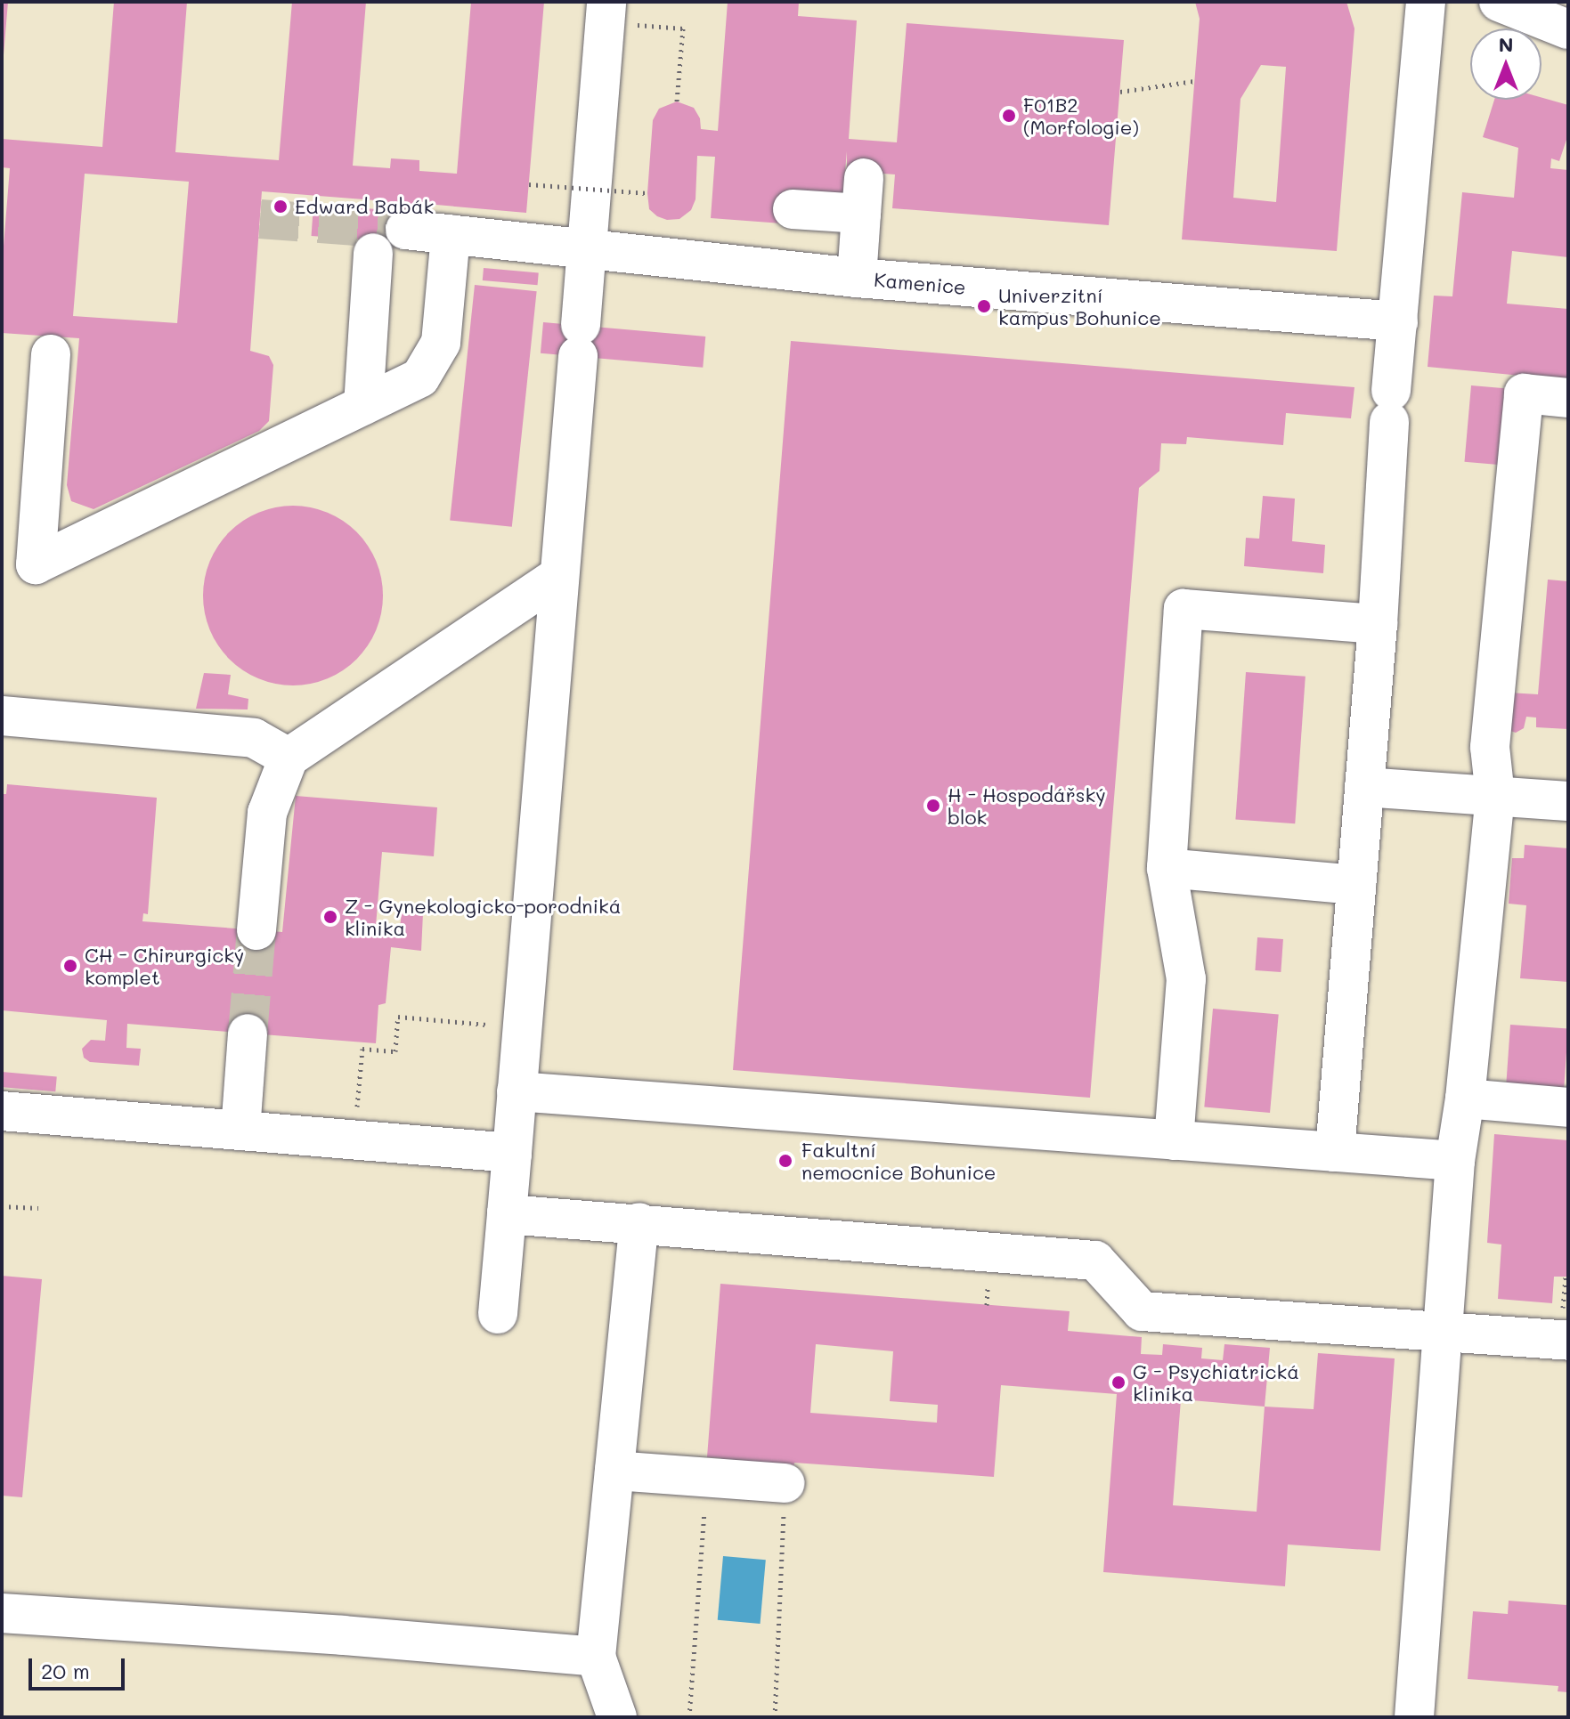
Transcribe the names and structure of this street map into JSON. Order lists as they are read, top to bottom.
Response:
{
  "streets": {
    "street": ["Kamenice"]
  },
  "places": [
    "F01B2 (Morfologie)",
    "Edward Babák",
    "Univerzitní kampus Bohunice",
    "H - Hospodářský blok",
    "Z - Gynekologicko-porodniká klinika",
    "CH - Chirurgický komplet",
    "Fakultní nemocnice Bohunice",
    "G - Psychiatrická klinika"
  ],
  "scale_bar": "20 m",
  "north": "top"
}
